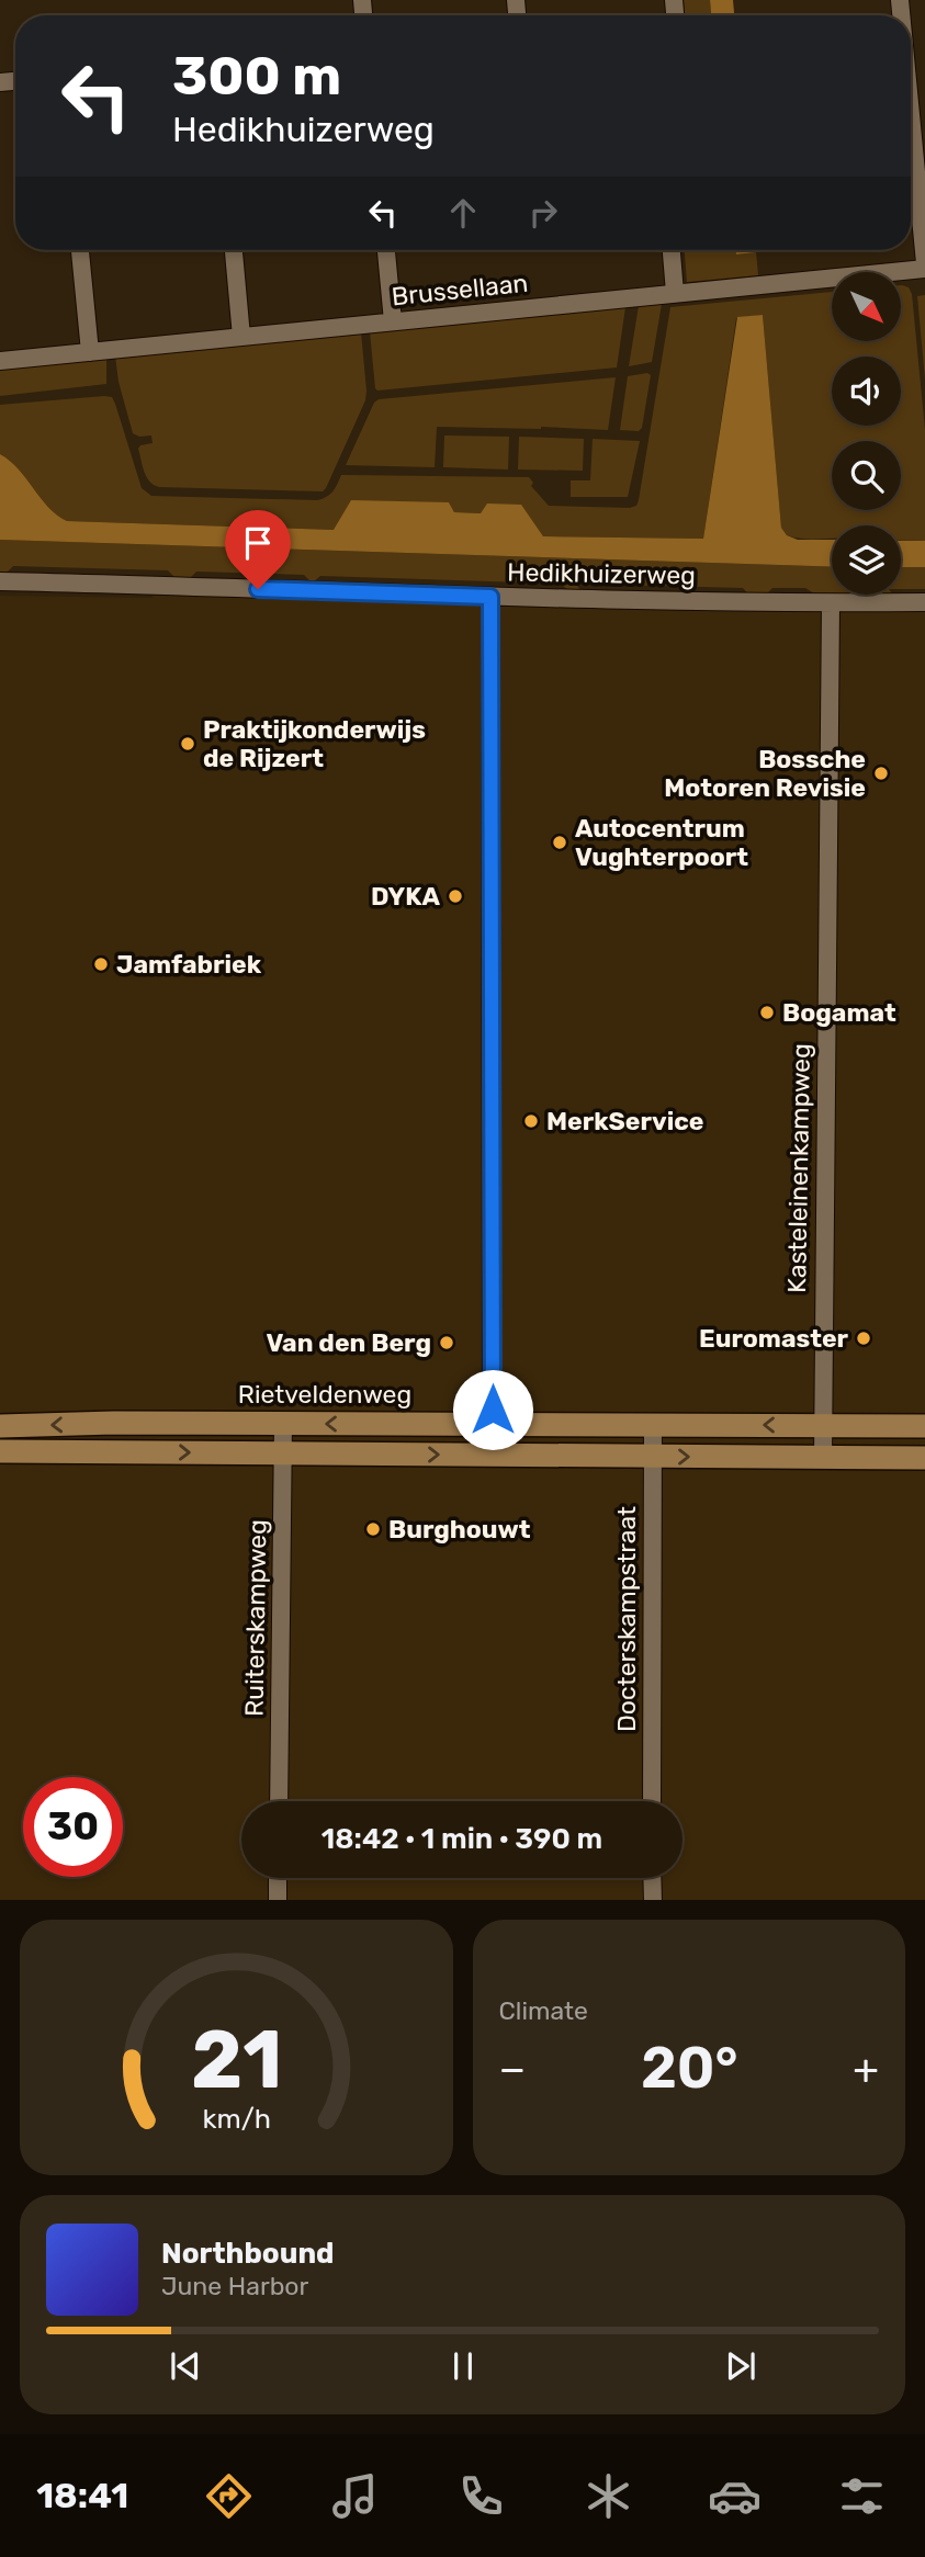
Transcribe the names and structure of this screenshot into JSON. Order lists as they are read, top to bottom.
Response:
{
  "streets": {
    "main road": ["Rietveldenweg"],
    "street": [
      "Brussellaan",
      "Hedikhuizerweg",
      "Kasteleinenkampweg",
      "Ruiterskampweg",
      "Docterskampstraat"
    ]
  },
  "crossings": [
    ["Hedikhuizerweg", "Kasteleinenkampweg"],
    ["Kasteleinenkampweg", "Rietveldenweg"],
    ["Rietveldenweg", "Ruiterskampweg"],
    ["Rietveldenweg", "Docterskampstraat"]
  ],
  "places": [
    "Praktijkonderwijs de Rijzert",
    "Bossche Motoren Revisie",
    "Autocentrum Vughterpoort",
    "DYKA",
    "Jamfabriek",
    "Bogamat",
    "MerkService",
    "Euromaster",
    "Van den Berg",
    "Burghouwt"
  ],
  "north": "bottom right",
  "page": {
    "turn": ["300 m", "Hedikhuizerweg"],
    "limit": "30",
    "trip": "18:42 · 1 min · 390 m",
    "tile": "Climate",
    "heat": ["−", "20°", "+"],
    "song": ["Northbound", "June Harbor"],
    "tabs": "18:41",
    "gauge": ["21", "km/h"]
  }
}
